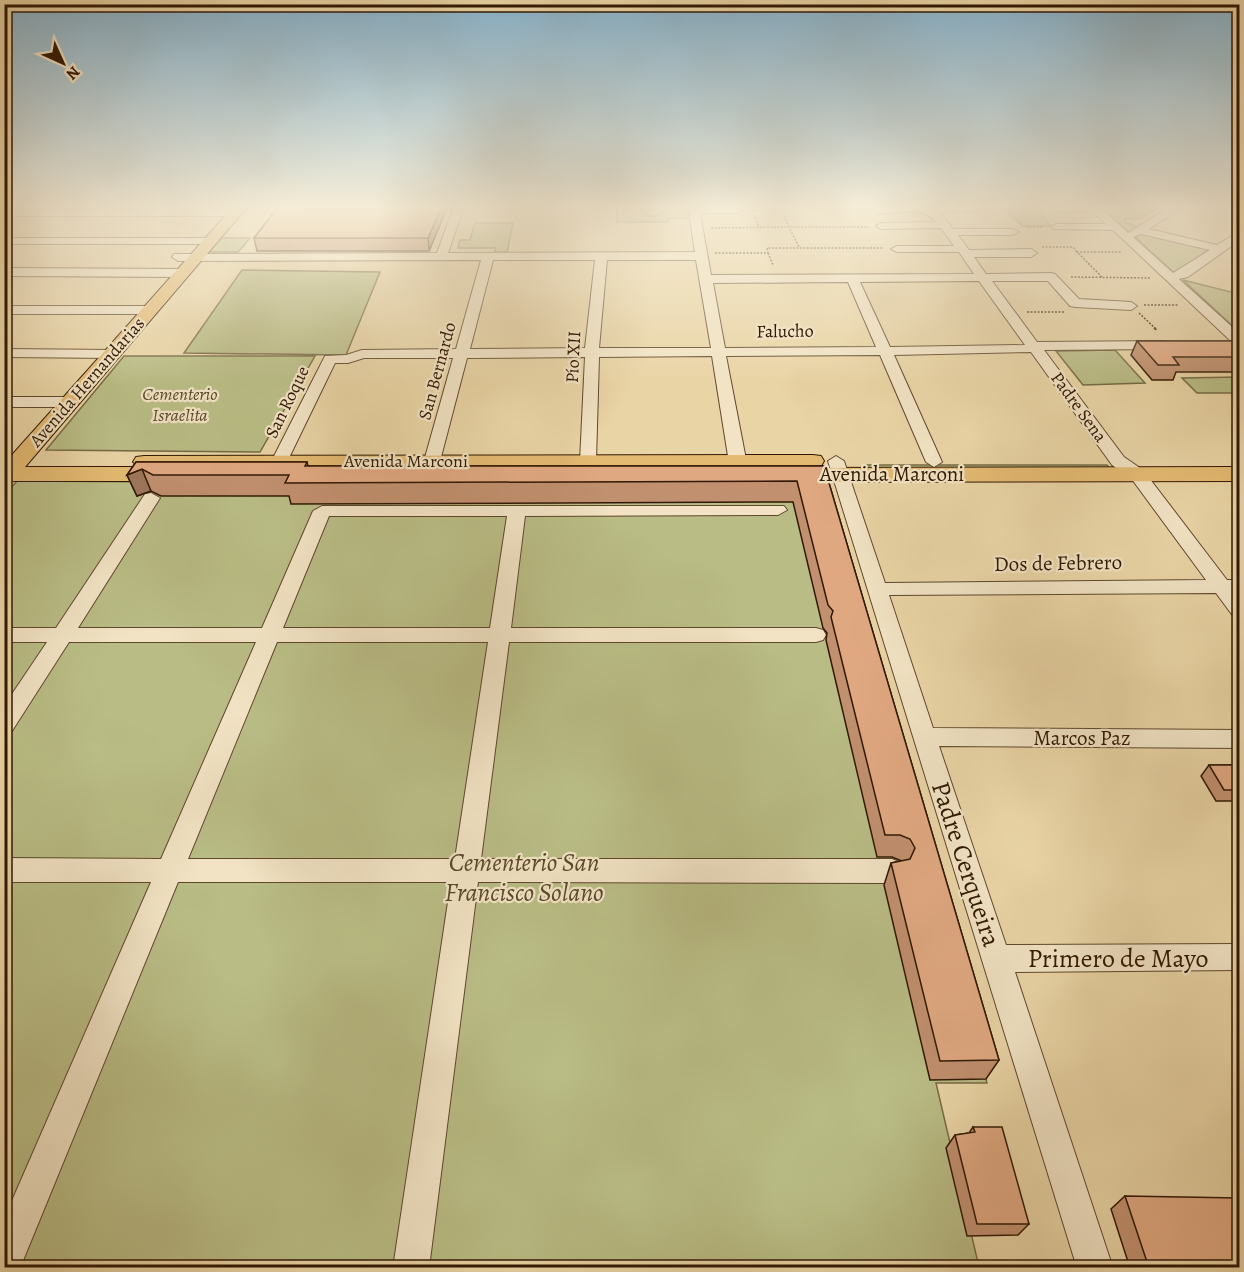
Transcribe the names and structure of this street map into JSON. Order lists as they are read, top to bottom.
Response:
{
  "streets": {
    "main road": ["Avenida Hernandarias", "Avenida Marconi"],
    "street": [
      "Falucho",
      "Pío XII",
      "San Bernardo",
      "San Roque",
      "Padre Sena",
      "Dos de Febrero",
      "Marcos Paz",
      "Padre Cerqueira",
      "Primero de Mayo"
    ]
  },
  "crossings": [
    ["Falucho", "Pío XII"],
    ["Falucho", "San Bernardo"],
    ["Falucho", "San Roque"],
    ["Falucho", "Padre Sena"],
    ["Pío XII", "Avenida Marconi"],
    ["San Bernardo", "Avenida Marconi"],
    ["Avenida Hernandarias", "Avenida Marconi"],
    ["San Roque", "Avenida Marconi"],
    ["Padre Sena", "Avenida Marconi"],
    ["Padre Sena", "Dos de Febrero"],
    ["Avenida Marconi", "Padre Cerqueira"],
    ["Dos de Febrero", "Padre Cerqueira"],
    ["Marcos Paz", "Padre Cerqueira"],
    ["Padre Cerqueira", "Primero de Mayo"]
  ],
  "parks": ["Cementerio Israelita", "Cementerio San Francisco Solano"],
  "north": "bottom right"
}
